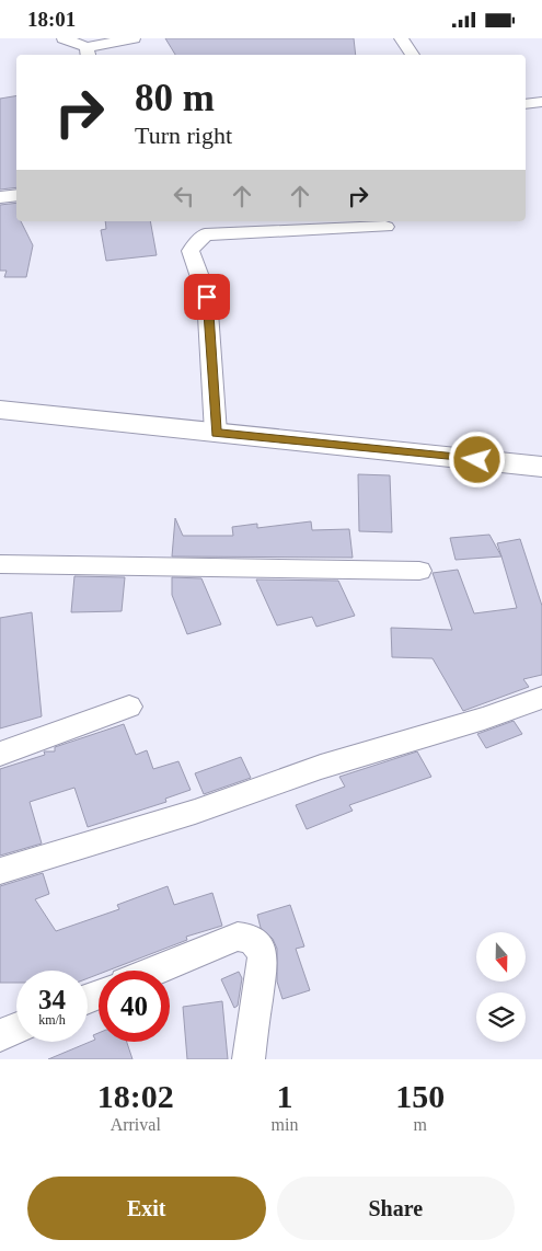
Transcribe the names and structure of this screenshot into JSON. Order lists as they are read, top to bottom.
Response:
{
  "north": "bottom",
  "page": {
    "status": "18:01",
    "turn": ["80 m", "Turn right"],
    "speed": "34 km/h",
    "limit": "40",
    "eta": [
      "18:02",
      "Arrival",
      "1",
      "min",
      "150",
      "m"
    ],
    "buttons": ["Exit", "Share"]
  }
}
